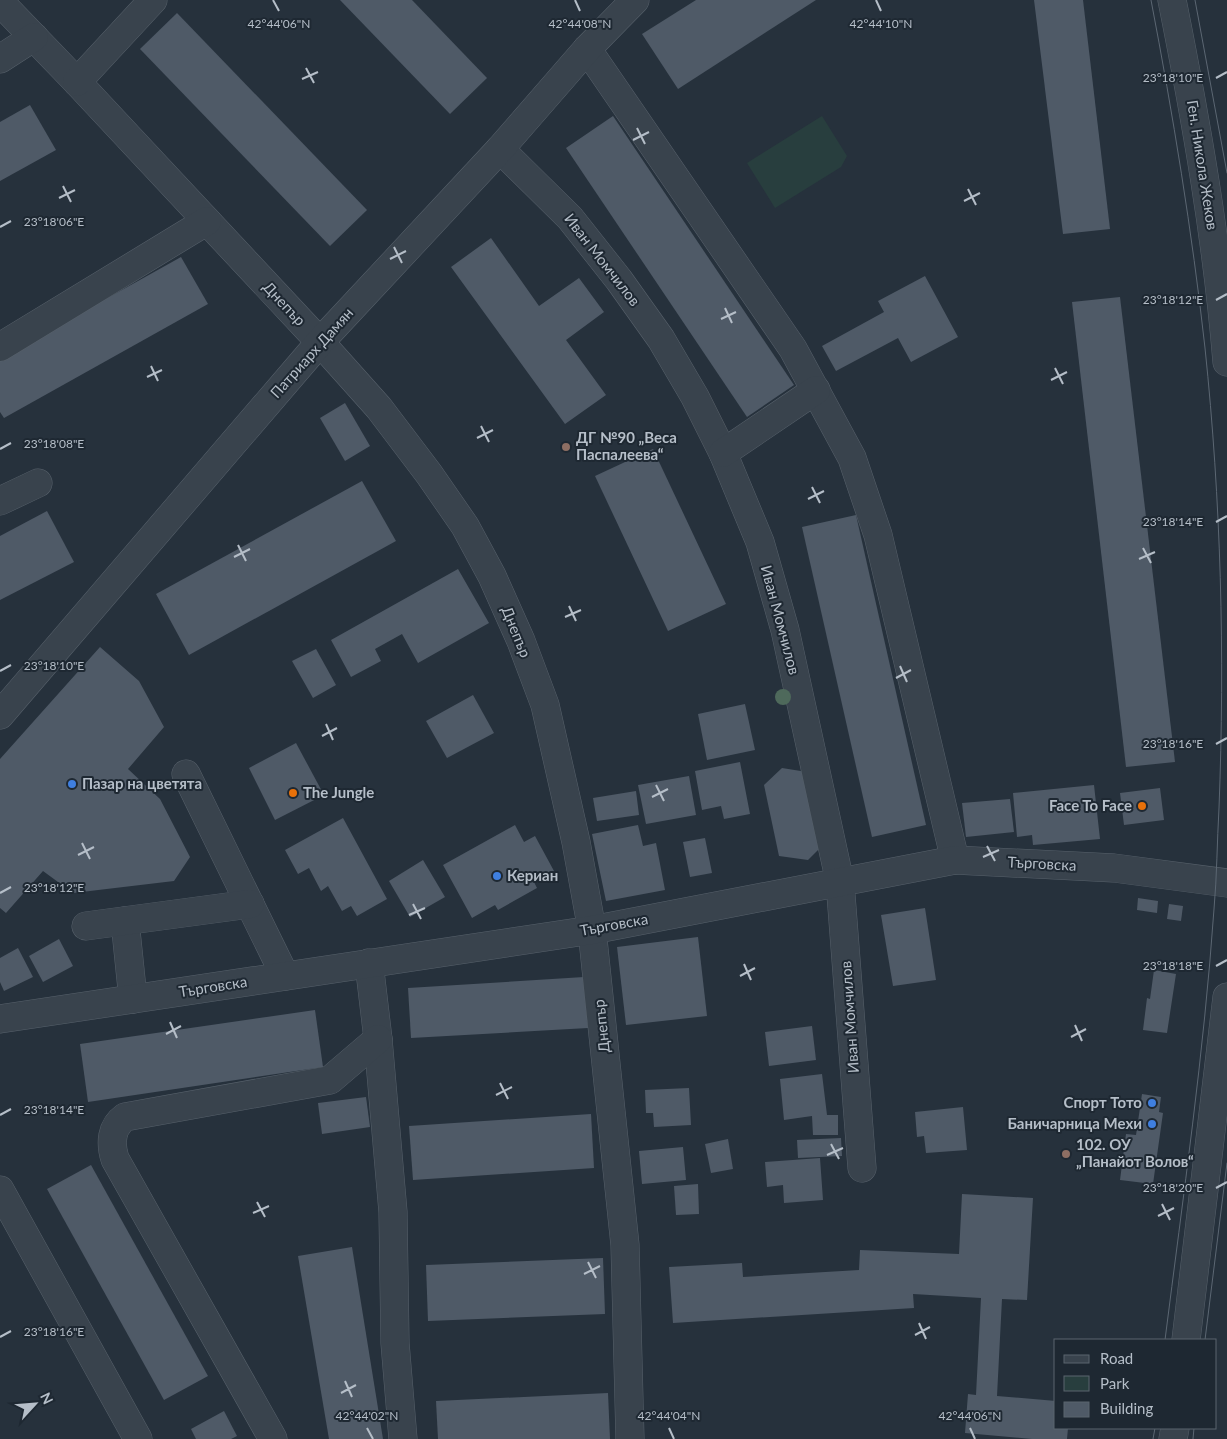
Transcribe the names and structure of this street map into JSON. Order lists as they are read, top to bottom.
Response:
{
  "streets": {
    "street": [
      "Ген. Никола Жеков",
      "Иван Момчилов",
      "Днепър",
      "Патриарх Дамян",
      "Търговска"
    ]
  },
  "crossings": [
    ["Иван Момчилов", "Патриарх Дамян"],
    ["Иван Момчилов", "Търговска"],
    ["Днепър", "Патриарх Дамян"],
    ["Днепър", "Търговска"]
  ],
  "places": [
    "ДГ №90 „Веса Паспалеева“",
    "Пазар на цветята",
    "The Jungle",
    "Face To Face",
    "Кериан",
    "Спорт Тото",
    "Баничарница Мехи",
    "102. ОУ „Панайот Волов“"
  ],
  "legend": ["Road", "Park", "Building"],
  "north": "top right",
  "coordinates": [
    "42°44'06\"N",
    "42°44'08\"N",
    "42°44'10\"N",
    "23°18'10\"E",
    "23°18'06\"E",
    "23°18'12\"E",
    "23°18'08\"E",
    "23°18'14\"E",
    "23°18'16\"E",
    "23°18'18\"E",
    "23°18'20\"E",
    "42°44'02\"N",
    "42°44'04\"N"
  ]
}
